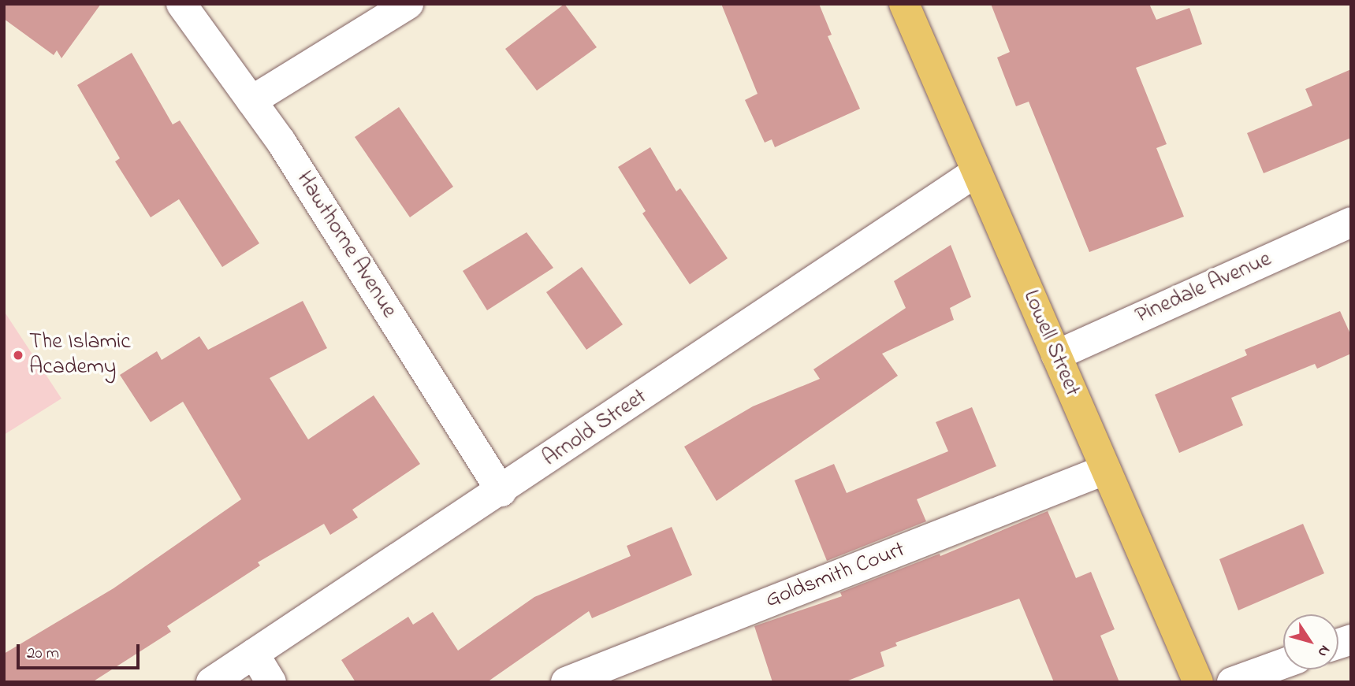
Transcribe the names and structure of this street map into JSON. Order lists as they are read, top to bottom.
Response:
{
  "streets": {
    "main road": ["Lowell Street"],
    "street": [
      "Hawthorne Avenue",
      "Pinedale Avenue",
      "Arnold Street",
      "Goldsmith Court"
    ]
  },
  "crossings": [
    ["Hawthorne Avenue", "Arnold Street"],
    ["Pinedale Avenue", "Lowell Street"],
    ["Lowell Street", "Arnold Street"],
    ["Lowell Street", "Goldsmith Court"]
  ],
  "places": ["The Islamic Academy"],
  "scale_bar": "20 m",
  "north": "bottom right"
}
